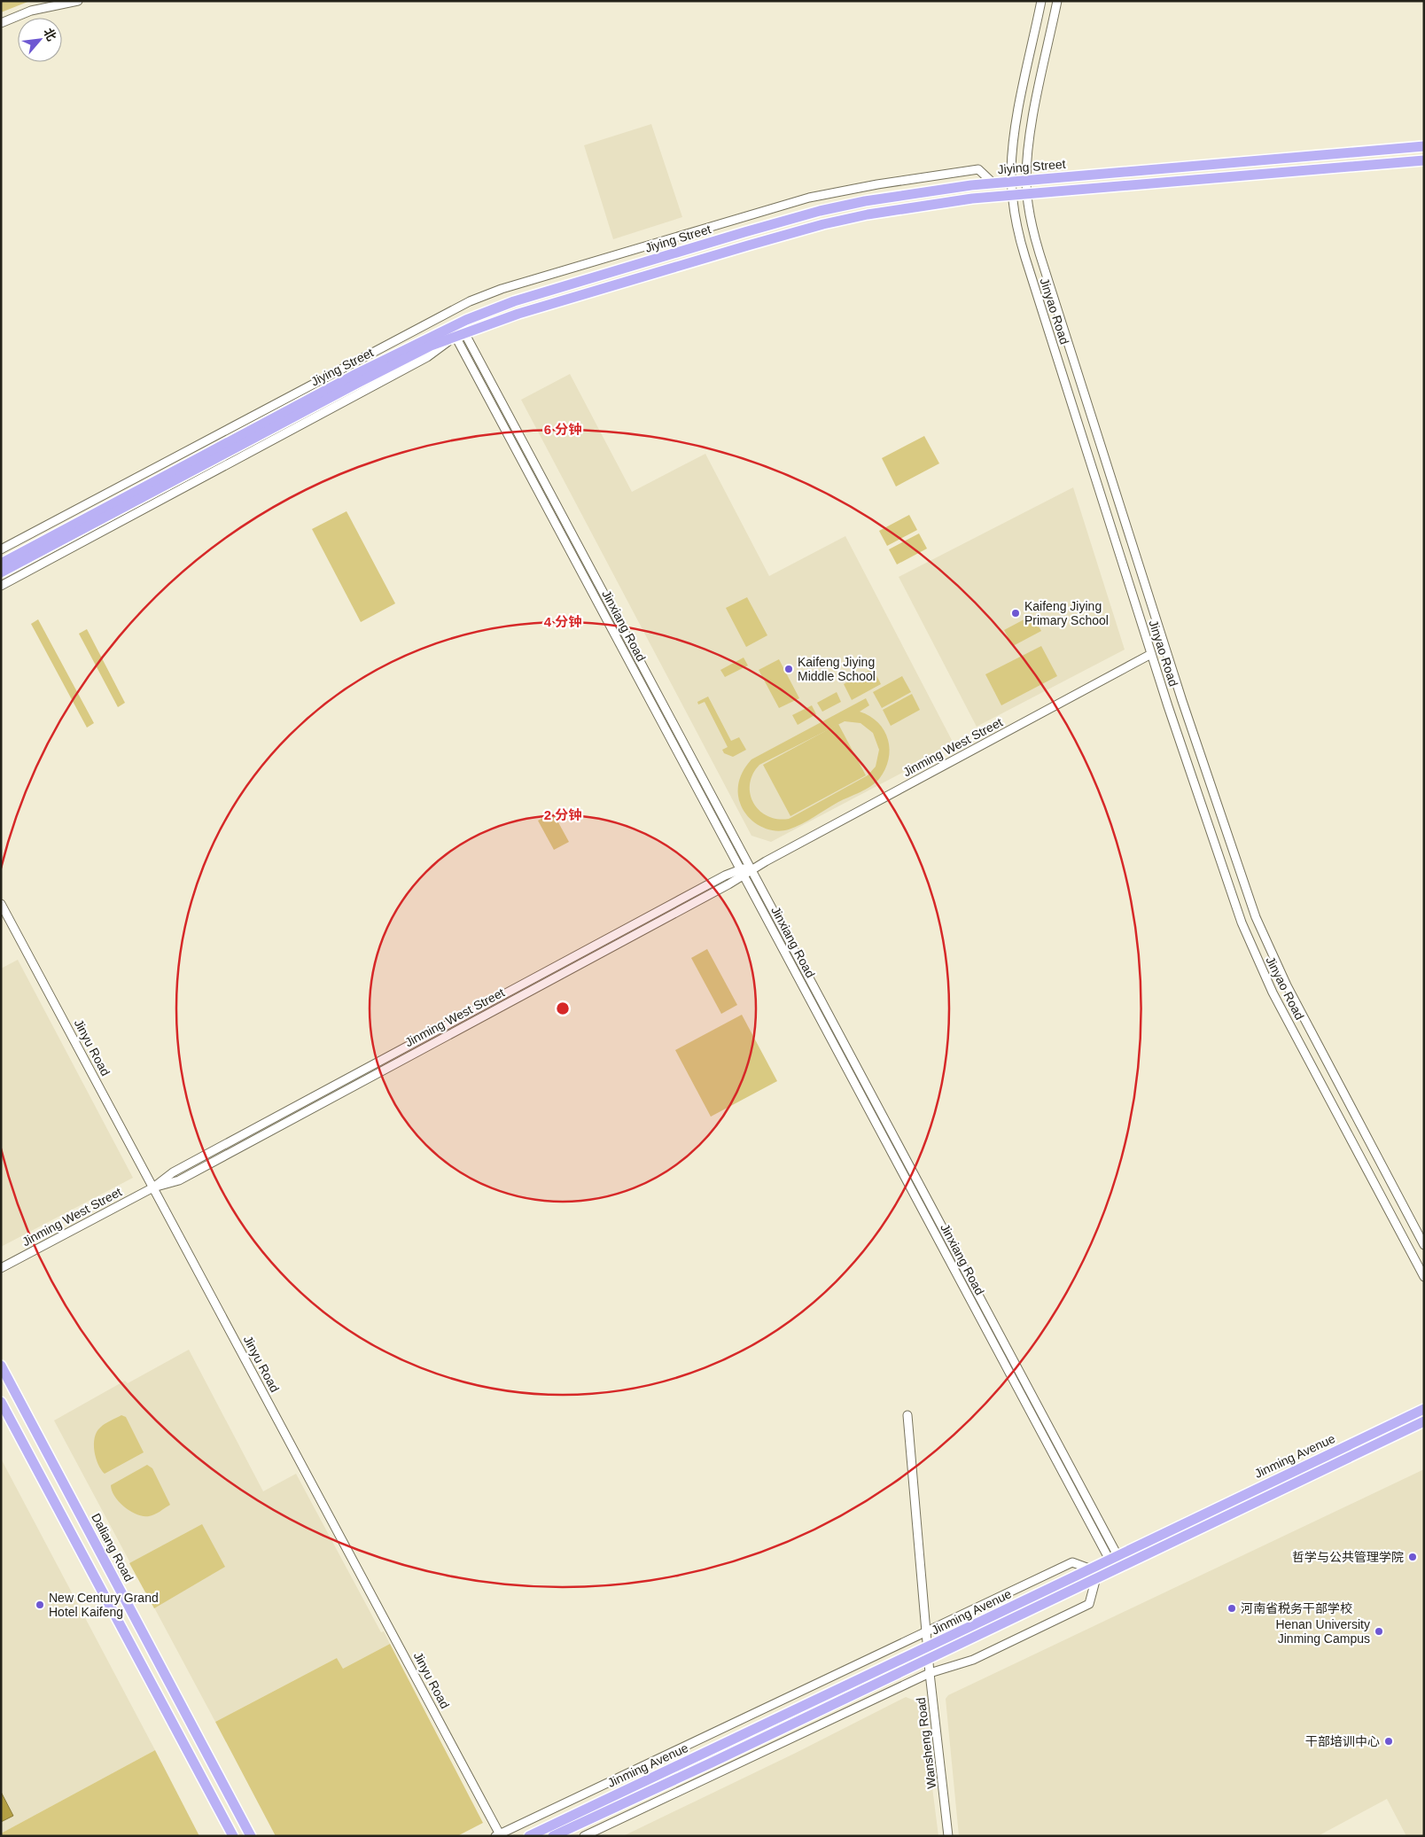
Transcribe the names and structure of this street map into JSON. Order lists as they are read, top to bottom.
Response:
{
  "streets": {
    "main road": ["Jiying Street", "Jinming Avenue", "Daliang Road"],
    "street": [
      "Jinyao Road",
      "Jinxiang Road",
      "Jinming West Street",
      "Jinyu Road",
      "Wansheng Road"
    ]
  },
  "crossings": [
    ["Jiying Street", "Jinyao Road"],
    ["Jiying Street", "Jinxiang Road"],
    ["Jinyao Road", "Jinming West Street"],
    ["Jinxiang Road", "Jinming West Street"],
    ["Jinxiang Road", "Jinming Avenue"],
    ["Jinming West Street", "Jinyu Road"],
    ["Jinming Avenue", "Wansheng Road"]
  ],
  "places": [
    "Kaifeng Jiying Primary School",
    "Kaifeng Jiying Middle School",
    "哲学与公共管理学院",
    "New Century Grand Hotel Kaifeng",
    "河南省税务干部学校",
    "Henan University Jinming Campus",
    "干部培训中心"
  ],
  "north": "top right",
  "rings": ["6 分钟", "4 分钟", "2 分钟"]
}
